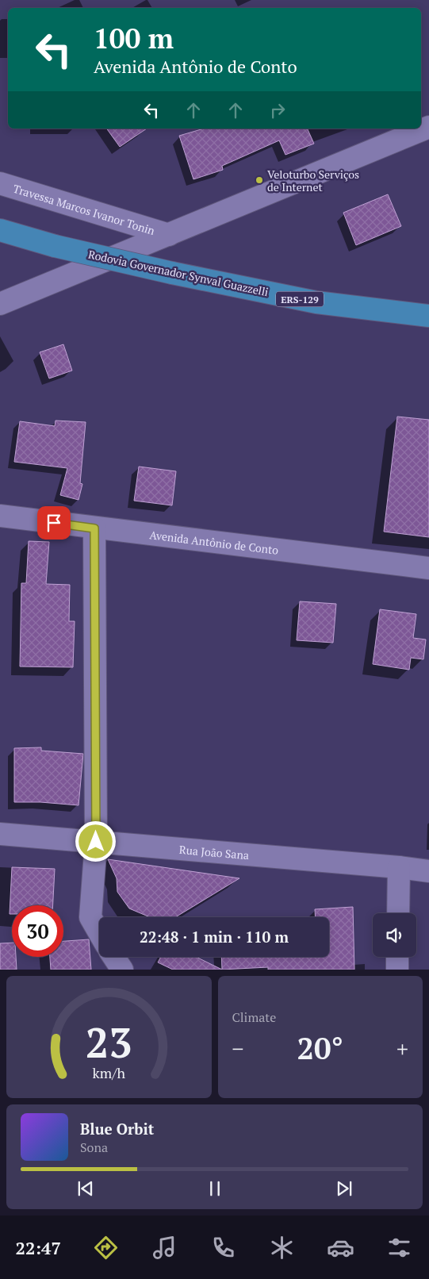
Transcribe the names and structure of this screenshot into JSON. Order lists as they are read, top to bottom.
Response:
{
  "streets": {
    "main road": ["Rodovia Governador Synval Guazzelli", "ERS-129"],
    "street": ["Travessa Marcos Ivanor Tonin", "Avenida Antônio de Conto", "Rua João Sana"]
  },
  "places": ["Veloturbo Serviços de Internet"],
  "page": {
    "turn": ["100 m", "Avenida Antônio de Conto"],
    "limit": "30",
    "trip": "22:48 · 1 min · 110 m",
    "tile": "Climate",
    "heat": ["−", "20°", "+"],
    "song": ["Blue Orbit", "Sona"],
    "tabs": "22:47",
    "gauge": ["23", "km/h"]
  }
}
